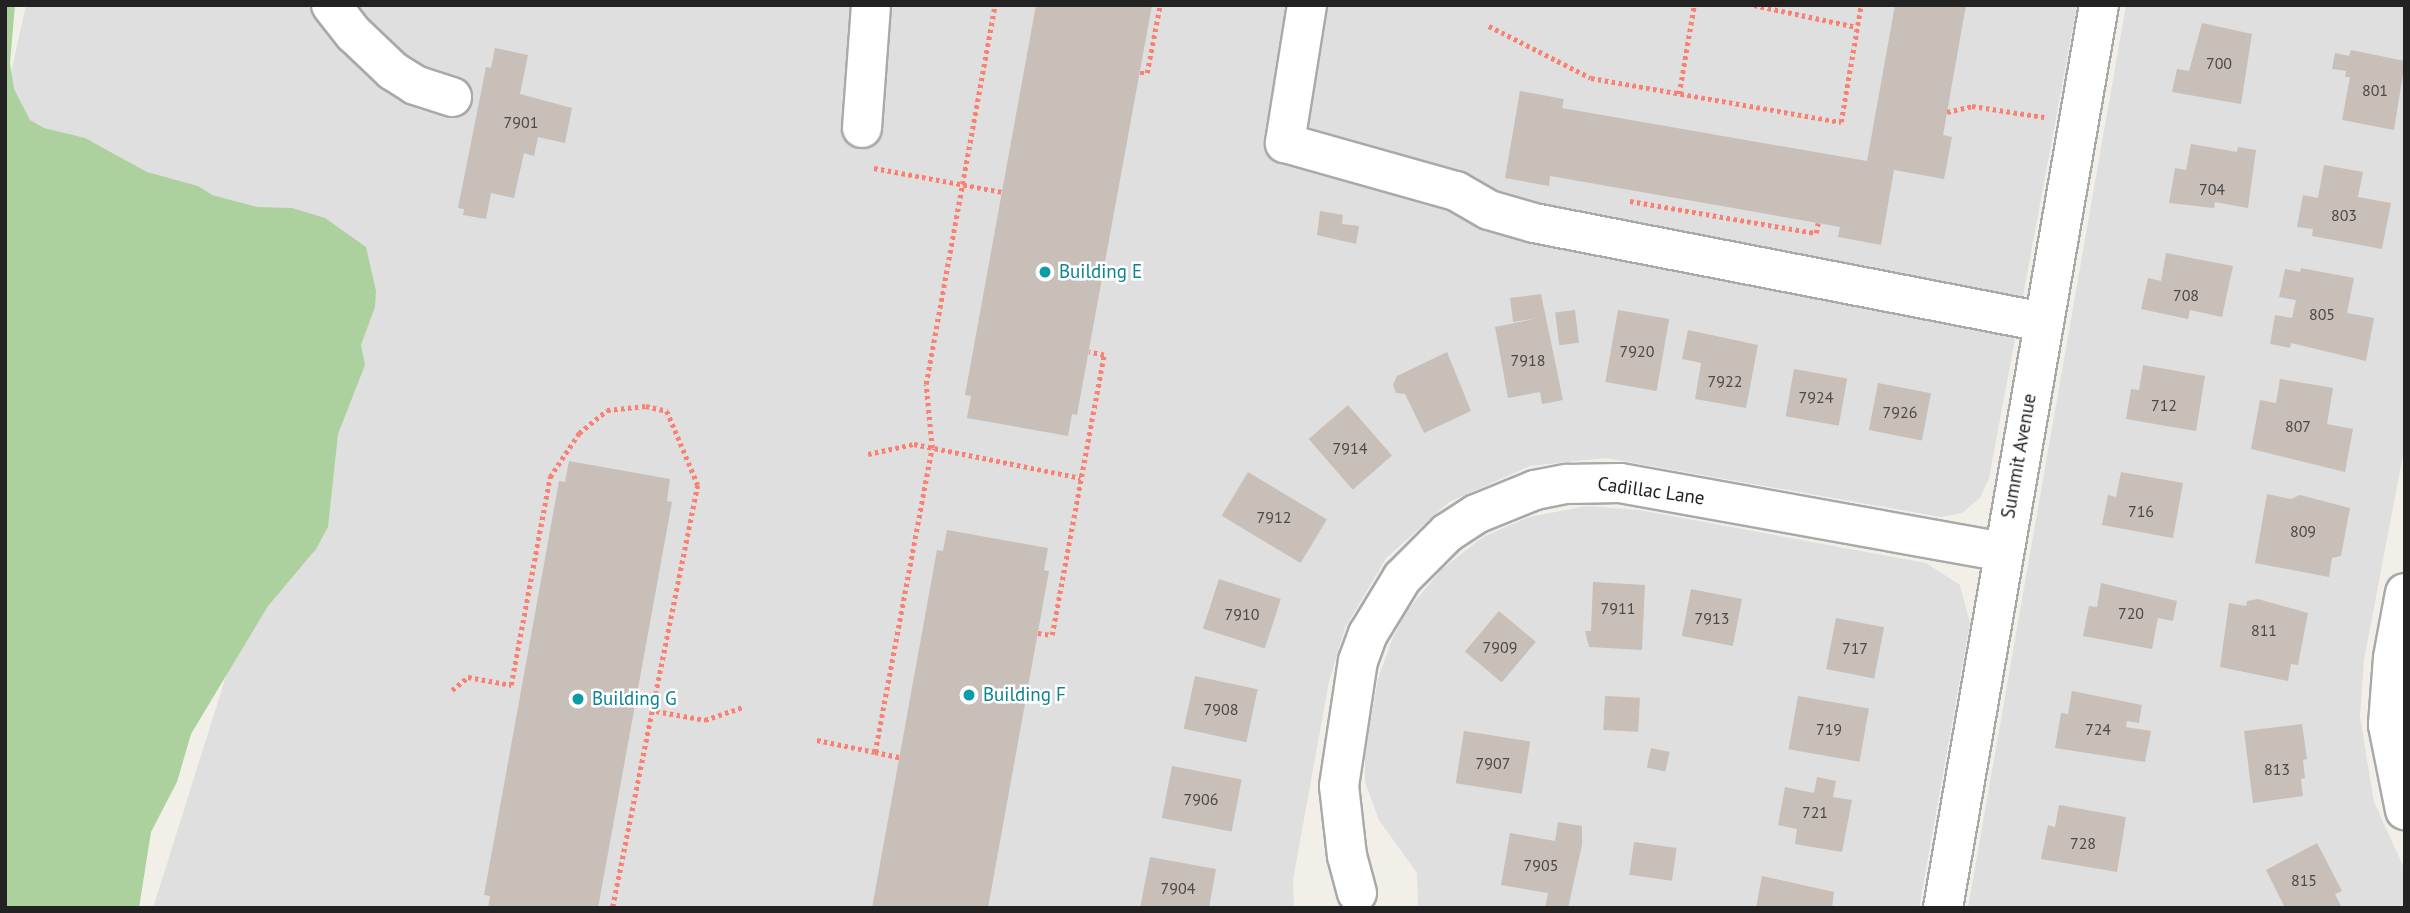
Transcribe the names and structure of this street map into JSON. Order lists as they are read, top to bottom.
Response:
{
  "streets": {
    "street": ["Summit Avenue", "Cadillac Lane"]
  },
  "crossings": [
    ["Summit Avenue", "Cadillac Lane"]
  ],
  "places": ["Building E", "Building F", "Building G"],
  "house_numbers": [
    "700",
    "801",
    "7901",
    "704",
    "803",
    "708",
    "805",
    "7920",
    "7918",
    "7922",
    "7924",
    "712",
    "7926",
    "807",
    "7914",
    "716",
    "7912",
    "809",
    "7911",
    "720",
    "7910",
    "7913",
    "811",
    "7909",
    "717",
    "7908",
    "719",
    "724",
    "7907",
    "813",
    "7906",
    "721",
    "728",
    "7905",
    "815",
    "7904"
  ]
}
